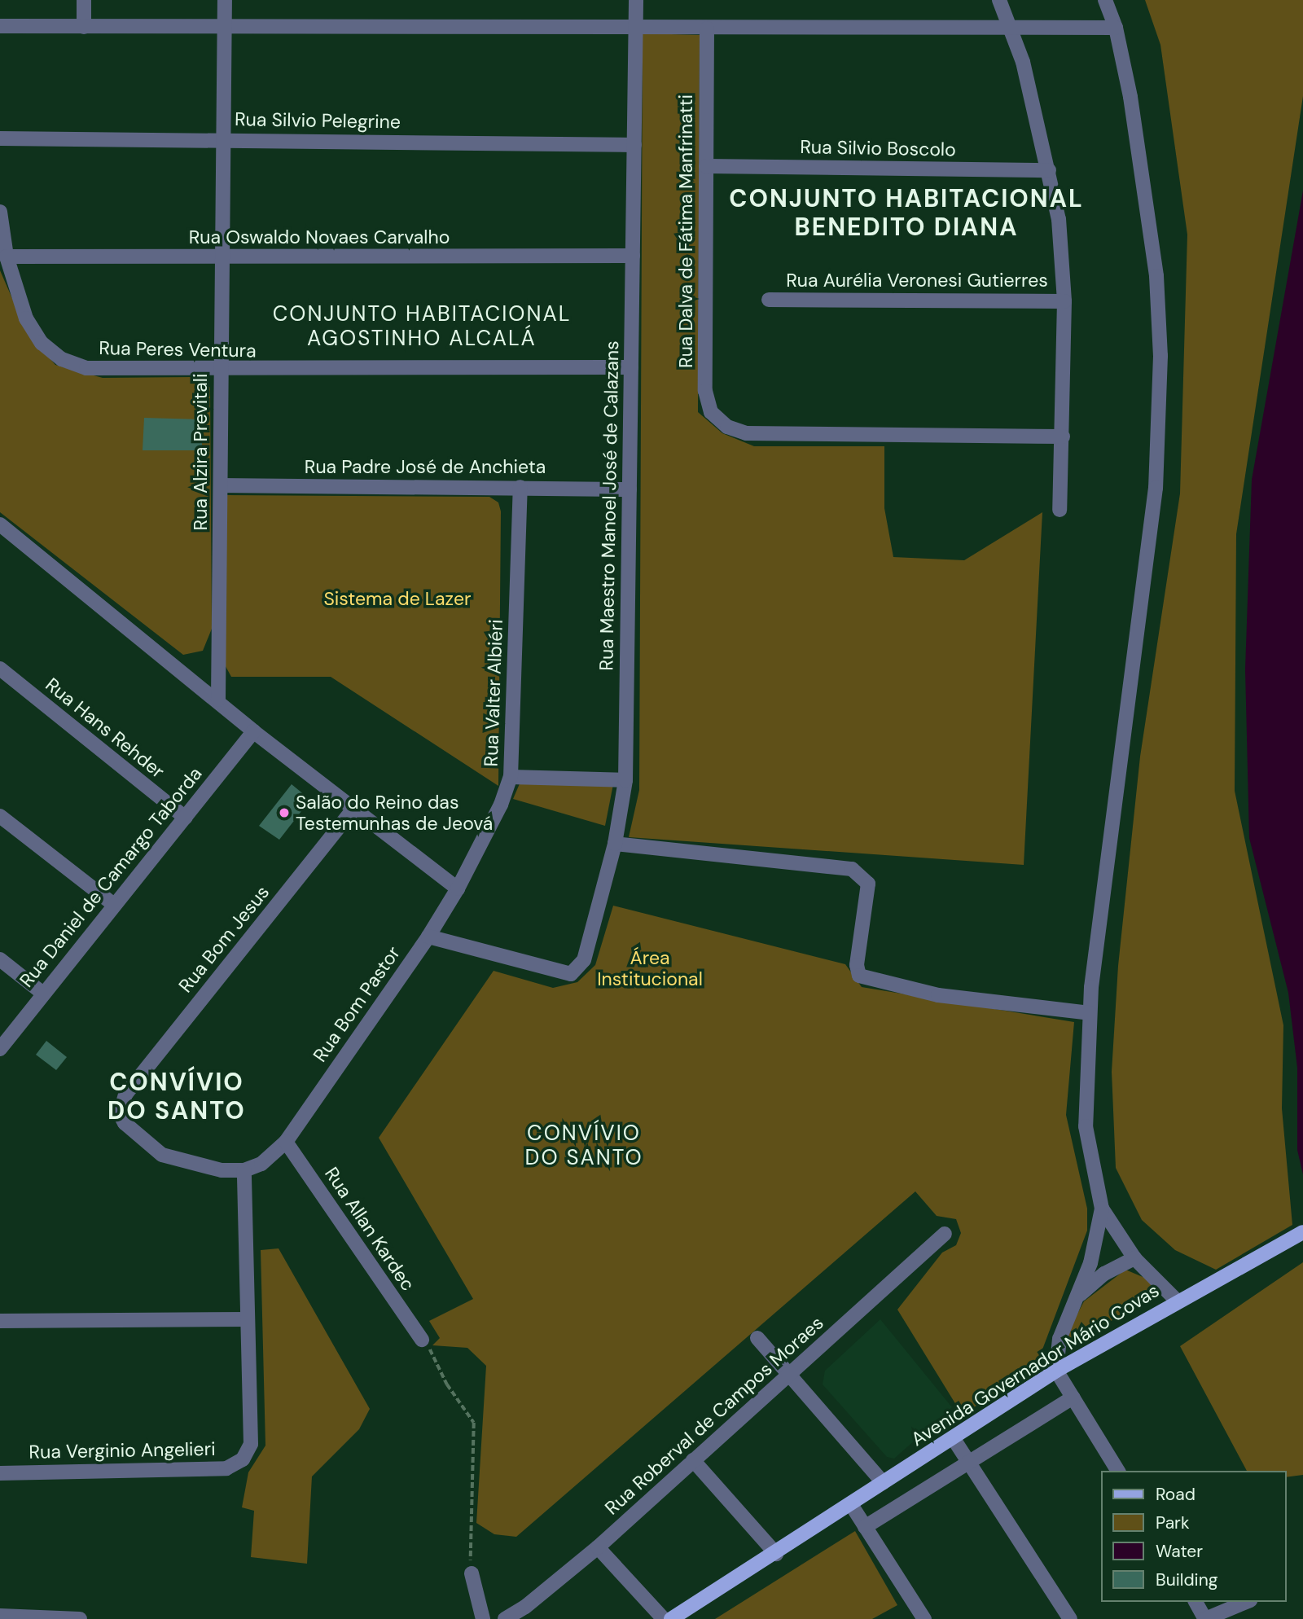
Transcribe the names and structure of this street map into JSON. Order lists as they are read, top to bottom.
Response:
{
  "streets": {
    "main road": ["Avenida Governador Mário Covas"],
    "street": [
      "Rua Silvio Pelegrine",
      "Rua Silvio Boscolo",
      "Rua Dalva de Fátima Manfrinatti",
      "Rua Oswaldo Novaes Carvalho",
      "Rua Aurélia Veronesi Gutierres",
      "Rua Peres Ventura",
      "Rua Alzira Previtali",
      "Rua Padre José de Anchieta",
      "Rua Maestro Manoel José de Calazans",
      "Rua Valter Albiéri",
      "Rua Hans Rehder",
      "Rua Daniel de Camargo Taborda",
      "Rua Bom Jesus",
      "Rua Bom Pastor",
      "Rua Allan Kardec",
      "Rua Roberval de Campos Moraes",
      "Rua Verginio Angelieri"
    ]
  },
  "crossings": [
    ["Rua Silvio Pelegrine", "Rua Alzira Previtali"],
    ["Rua Silvio Pelegrine", "Rua Maestro Manoel José de Calazans"],
    ["Rua Silvio Boscolo", "Rua Dalva de Fátima Manfrinatti"],
    ["Rua Oswaldo Novaes Carvalho", "Rua Peres Ventura"],
    ["Rua Oswaldo Novaes Carvalho", "Rua Alzira Previtali"],
    ["Rua Oswaldo Novaes Carvalho", "Rua Maestro Manoel José de Calazans"],
    ["Rua Peres Ventura", "Rua Alzira Previtali"],
    ["Rua Peres Ventura", "Rua Maestro Manoel José de Calazans"],
    ["Rua Alzira Previtali", "Rua Padre José de Anchieta"],
    ["Rua Padre José de Anchieta", "Rua Maestro Manoel José de Calazans"],
    ["Rua Padre José de Anchieta", "Rua Valter Albiéri"],
    ["Rua Maestro Manoel José de Calazans", "Rua Bom Pastor"],
    ["Rua Valter Albiéri", "Rua Bom Pastor"],
    ["Rua Hans Rehder", "Rua Daniel de Camargo Taborda"],
    ["Rua Bom Jesus", "Rua Bom Pastor"],
    ["Rua Bom Pastor", "Rua Allan Kardec"]
  ],
  "districts": [
    "CONJUNTO HABITACIONAL BENEDITO DIANA",
    "CONJUNTO HABITACIONAL AGOSTINHO ALCALÁ",
    "CONVÍVIO DO SANTO",
    "CONVÍVIO DO SANTO"
  ],
  "parks": ["Sistema de Lazer", "Área Institucional"],
  "places": ["Salão do Reino das Testemunhas de Jeová"],
  "legend": [
    "Road",
    "Park",
    "Water",
    "Building"
  ]
}
